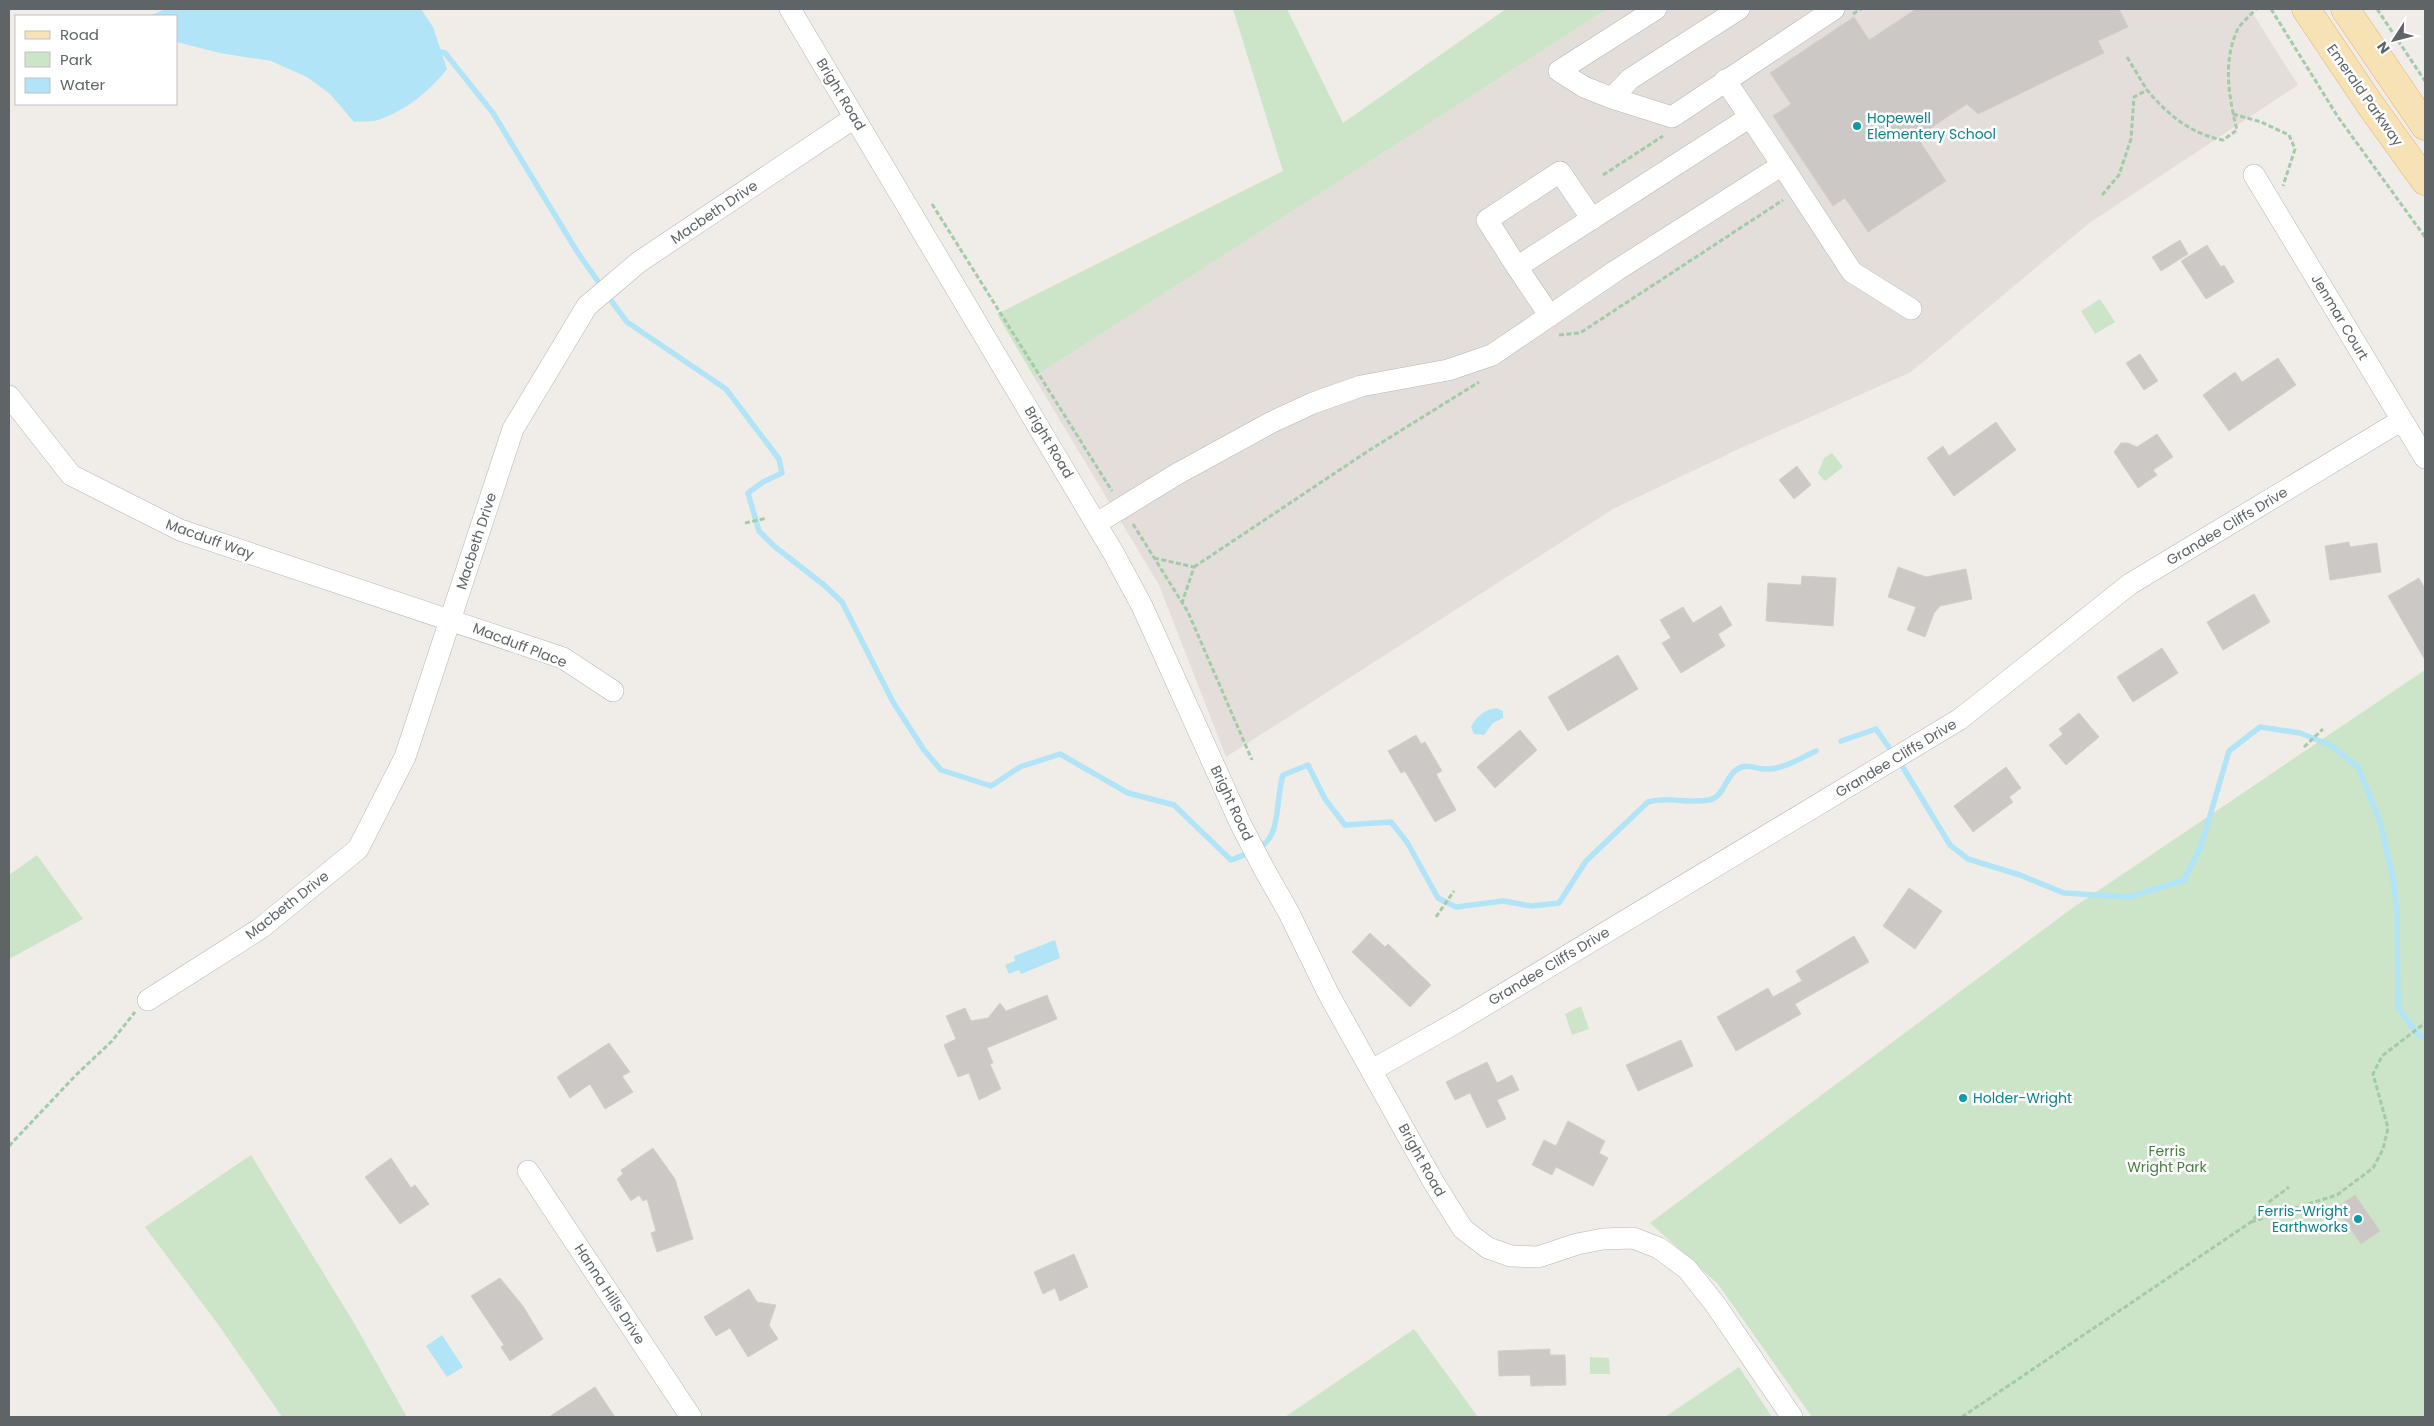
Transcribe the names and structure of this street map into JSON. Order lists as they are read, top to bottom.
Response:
{
  "streets": {
    "main road": ["Emerald Parkway"],
    "street": [
      "Bright Road",
      "Macbeth Drive",
      "Jenmar Court",
      "Grandee Cliffs Drive",
      "Macduff Way",
      "Macduff Place",
      "Hanna Hills Drive"
    ]
  },
  "crossings": [
    ["Bright Road", "Macbeth Drive"],
    ["Bright Road", "Grandee Cliffs Drive"],
    ["Macbeth Drive", "Macduff Way"],
    ["Macbeth Drive", "Macduff Place"],
    ["Jenmar Court", "Grandee Cliffs Drive"],
    ["Macduff Way", "Macduff Place"]
  ],
  "parks": ["Ferris Wright Park"],
  "places": ["Hopewell Elementery School", "Holder-Wright", "Ferris-Wright Earthworks"],
  "legend": ["Road", "Park", "Water"],
  "north": "bottom left"
}
